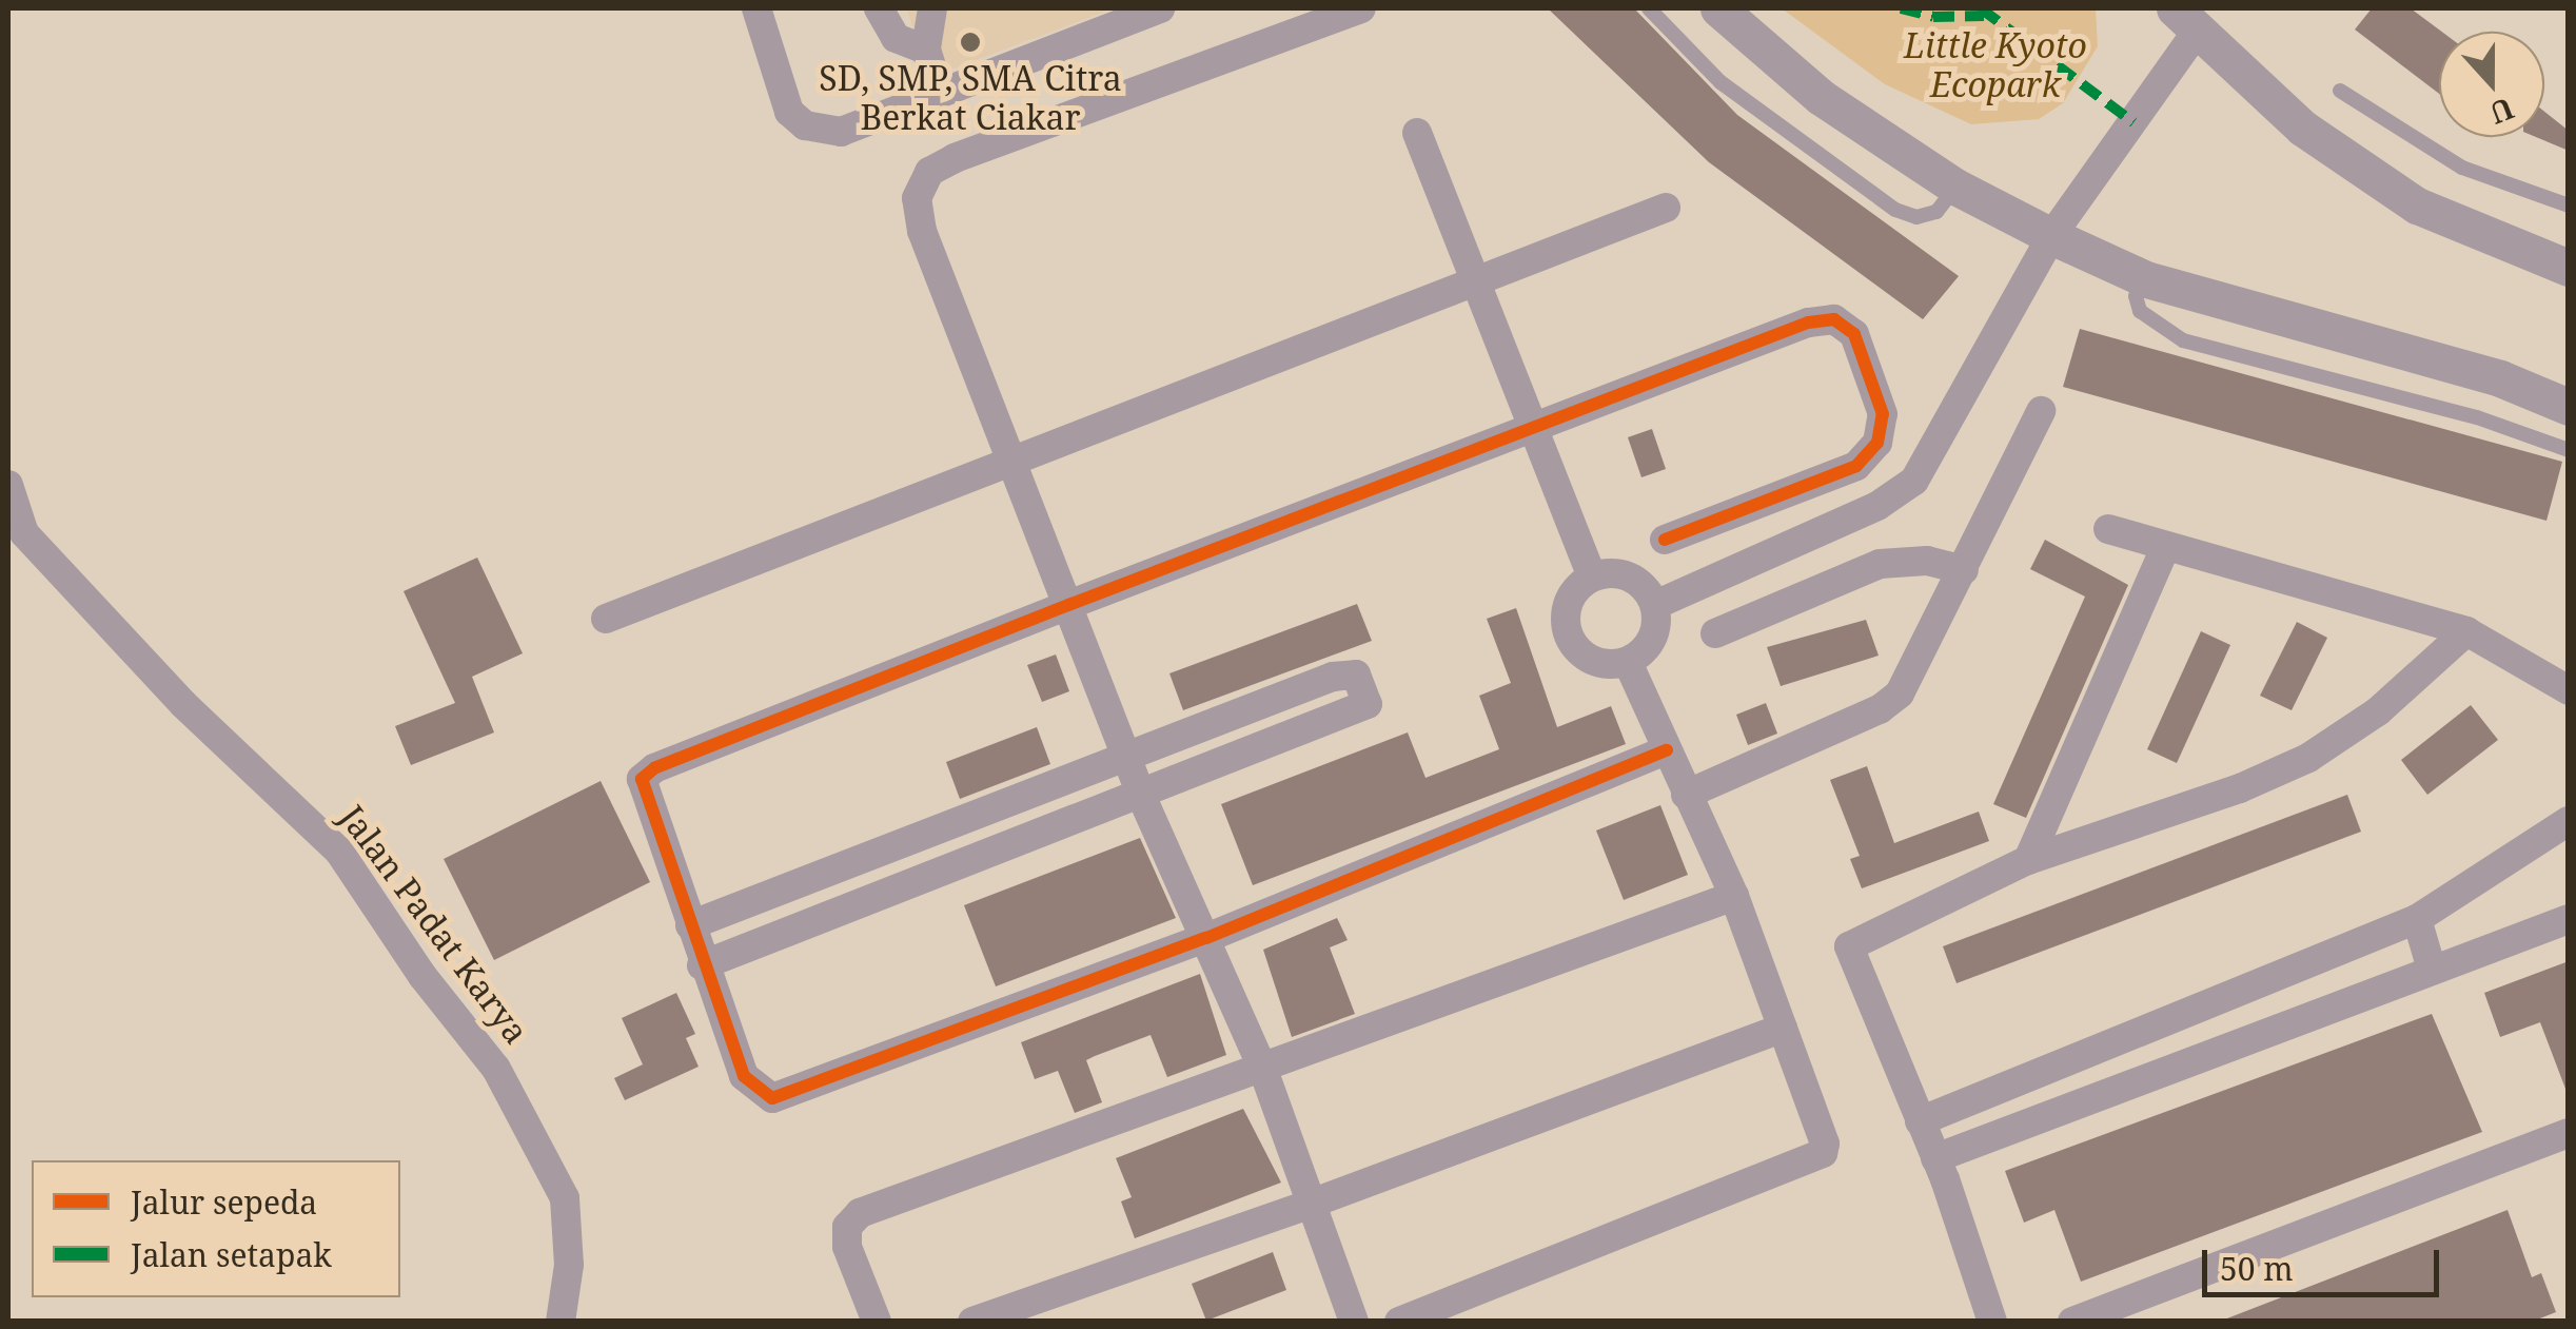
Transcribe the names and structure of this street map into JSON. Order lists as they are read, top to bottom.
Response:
{
  "streets": {
    "street": ["Jalan Padat Karya"]
  },
  "parks": ["Little Kyoto Ecopark"],
  "places": ["SD, SMP, SMA Citra Berkat Ciakar"],
  "legend": ["Jalur sepeda", "Jalan setapak"],
  "scale_bar": "50 m",
  "north": "bottom"
}
